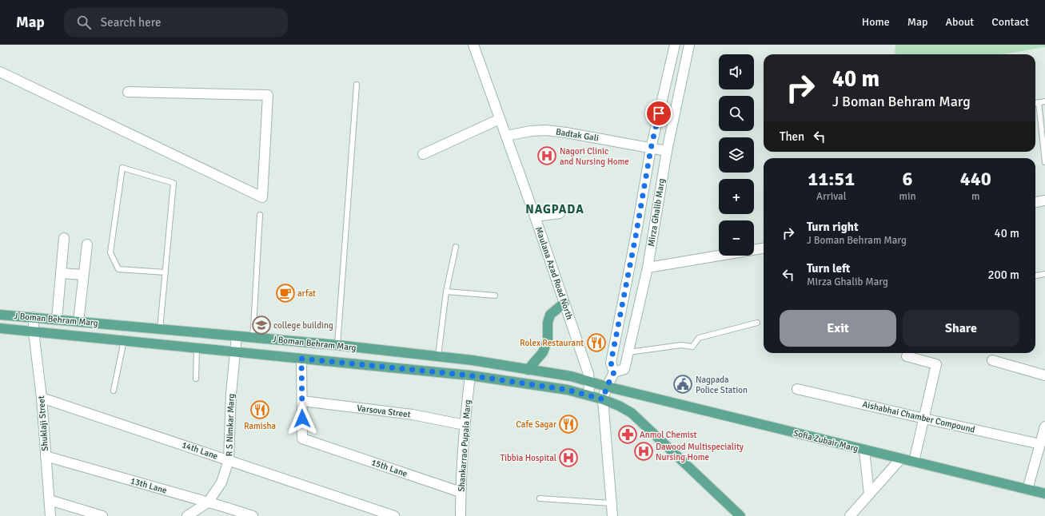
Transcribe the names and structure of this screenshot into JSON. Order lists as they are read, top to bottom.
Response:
{
  "streets": {
    "main road": ["J Boman Behram Marg", "Sofia Zubair Marg"],
    "street": [
      "Badtak Gali",
      "Mirza Ghalib Marg",
      "Maulana Azad Road North",
      "Varsova Street",
      "Aishabhai Chamber Compound",
      "Shuklaji Street",
      "R S Nimkar Marg",
      "Shankarrao Pupala Marg",
      "14th Lane",
      "15th Lane",
      "13th Lane"
    ]
  },
  "crossings": [
    ["Badtak Gali", "Mirza Ghalib Marg"],
    ["Badtak Gali", "Maulana Azad Road North"],
    ["Mirza Ghalib Marg", "J Boman Behram Marg"],
    ["Mirza Ghalib Marg", "Sofia Zubair Marg"],
    ["Maulana Azad Road North", "J Boman Behram Marg"],
    ["J Boman Behram Marg", "Shuklaji Street"],
    ["J Boman Behram Marg", "R S Nimkar Marg"],
    ["J Boman Behram Marg", "Sofia Zubair Marg"],
    ["J Boman Behram Marg", "Shankarrao Pupala Marg"],
    ["Varsova Street", "Shankarrao Pupala Marg"],
    ["Varsova Street", "15th Lane"],
    ["Shuklaji Street", "14th Lane"],
    ["Shuklaji Street", "13th Lane"],
    ["R S Nimkar Marg", "14th Lane"],
    ["R S Nimkar Marg", "13th Lane"],
    ["Shankarrao Pupala Marg", "15th Lane"]
  ],
  "districts": ["NAGPADA"],
  "places": {
    "hospital": ["Nagori Clinic and Nursing Home", "Dawood Multispeciality Nursing Home", "Tibbia Hospital"],
    "cafe": ["arfat"],
    "school or university": ["college building"],
    "restaurant": ["Rolex Restaurant", "Ramisha", "Cafe Sagar"],
    "public building": ["Nagpada Police Station"],
    "pharmacy": ["Anmol Chemist"]
  },
  "page": {
    "header": "Map",
    "search": "Search here",
    "nav": [
      "Home",
      "Map",
      "About",
      "Contact"
    ],
    "map_buttons": ["+", "−"],
    "turn": ["40 m", "J Boman Behram Marg"],
    "then": "Then",
    "eta": [
      "11:51",
      "Arrival",
      "6",
      "min",
      "440",
      "m"
    ],
    "list": [
      {
        "name": "Turn right",
        "note": "J Boman Behram Marg",
        "value": "40 m"
      },
      {
        "name": "Turn left",
        "note": "Mirza Ghalib Marg",
        "value": "200 m"
      }
    ],
    "buttons": ["Exit", "Share"]
  }
}
